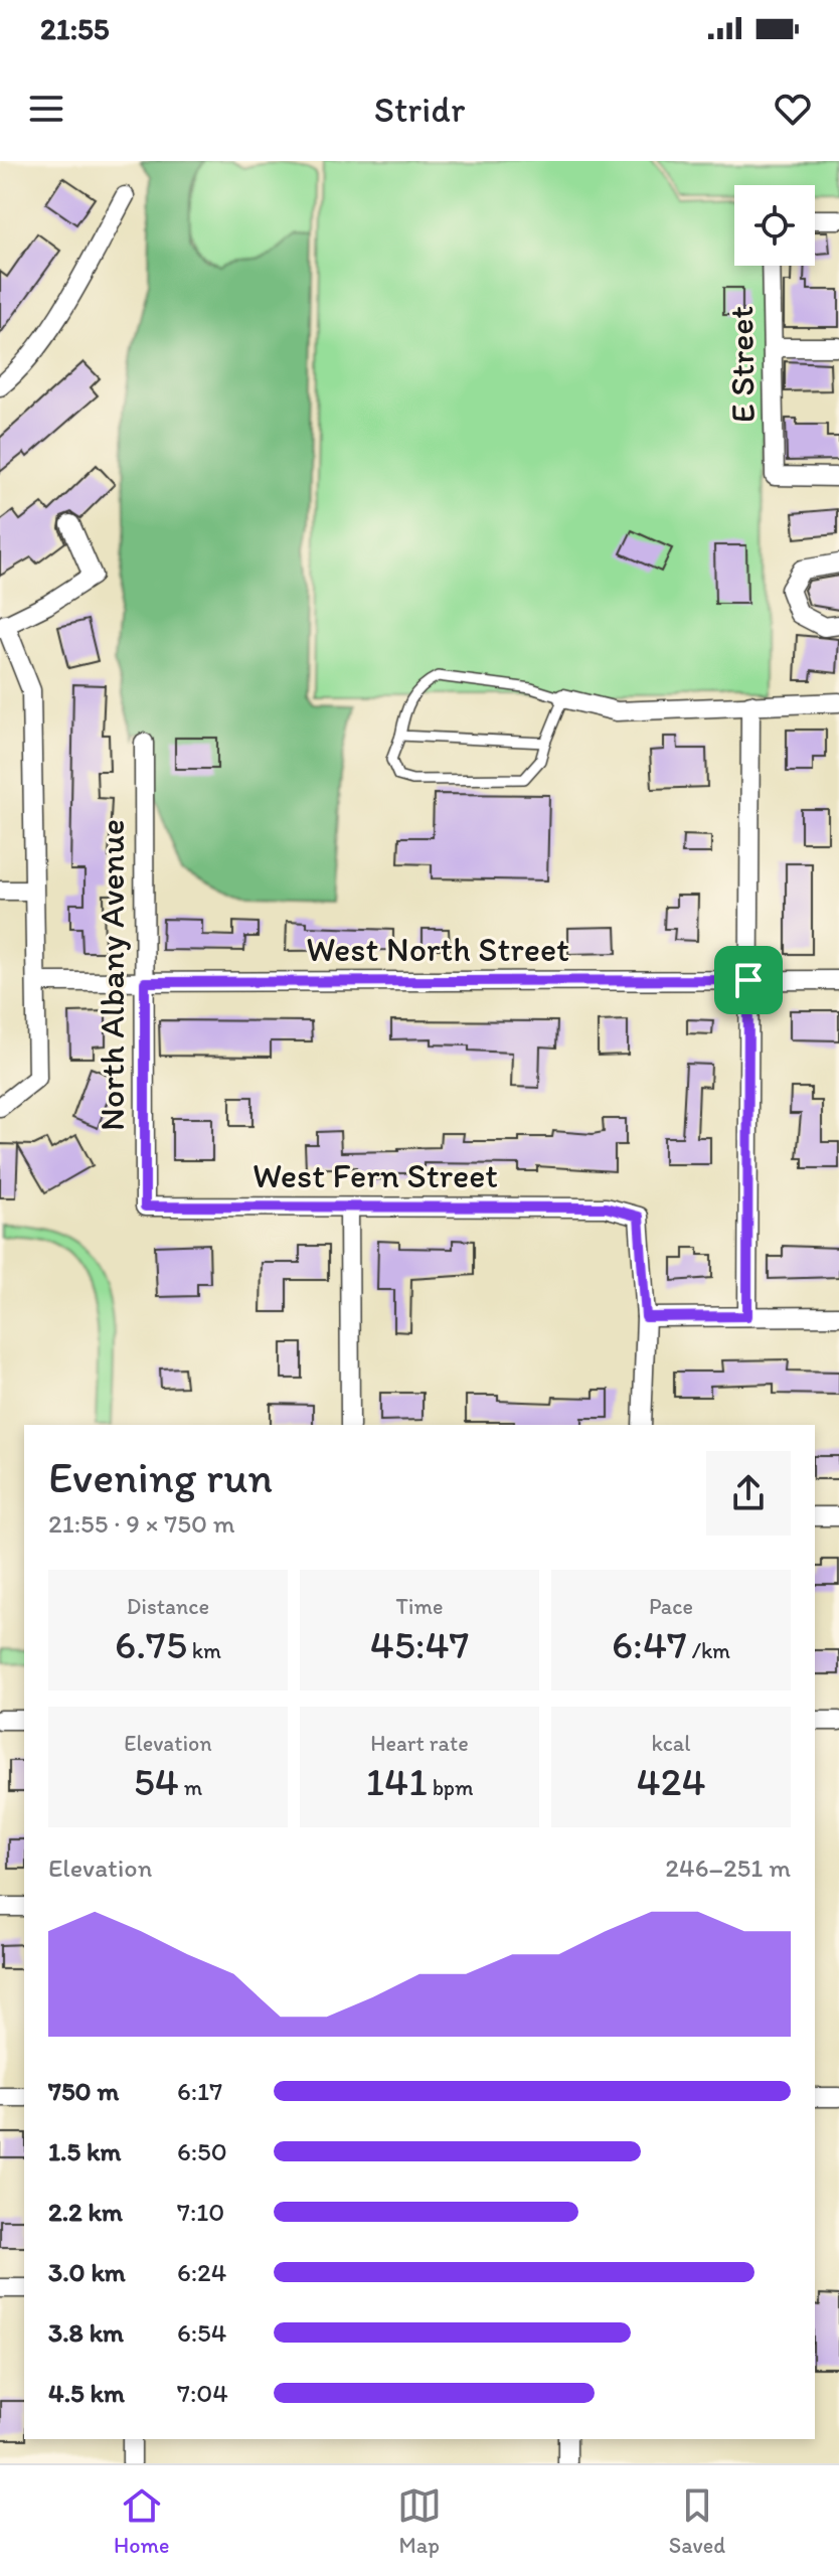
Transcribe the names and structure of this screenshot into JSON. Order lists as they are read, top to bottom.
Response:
{
  "streets": {
    "street": [
      "E Street",
      "West North Street",
      "North Albany Avenue",
      "West Fern Street"
    ]
  },
  "crossings": [
    ["West North Street", "North Albany Avenue"],
    ["North Albany Avenue", "West Fern Street"]
  ],
  "page": {
    "status": "21:55",
    "header": "Stridr",
    "heading": ["Evening run", "21:55 · 9 × 750 m"],
    "stats": [
      ["Distance", "6.75 km"],
      ["Time", "45:47"],
      ["Pace", "6:47 /km"],
      ["Elevation", "54 m"],
      ["Heart rate", "141 bpm"],
      ["kcal", "424"]
    ],
    "chart": ["Elevation", "246–251 m"],
    "list": [
      {
        "name": "750 m",
        "note": "6:17"
      },
      {
        "name": "1.5 km",
        "note": "6:50"
      },
      {
        "name": "2.2 km",
        "note": "7:10"
      },
      {
        "name": "3.0 km",
        "note": "6:24"
      },
      {
        "name": "3.8 km",
        "note": "6:54"
      },
      {
        "name": "4.5 km",
        "note": "7:04"
      }
    ],
    "tabs": ["Home", "Map", "Saved"]
  }
}
